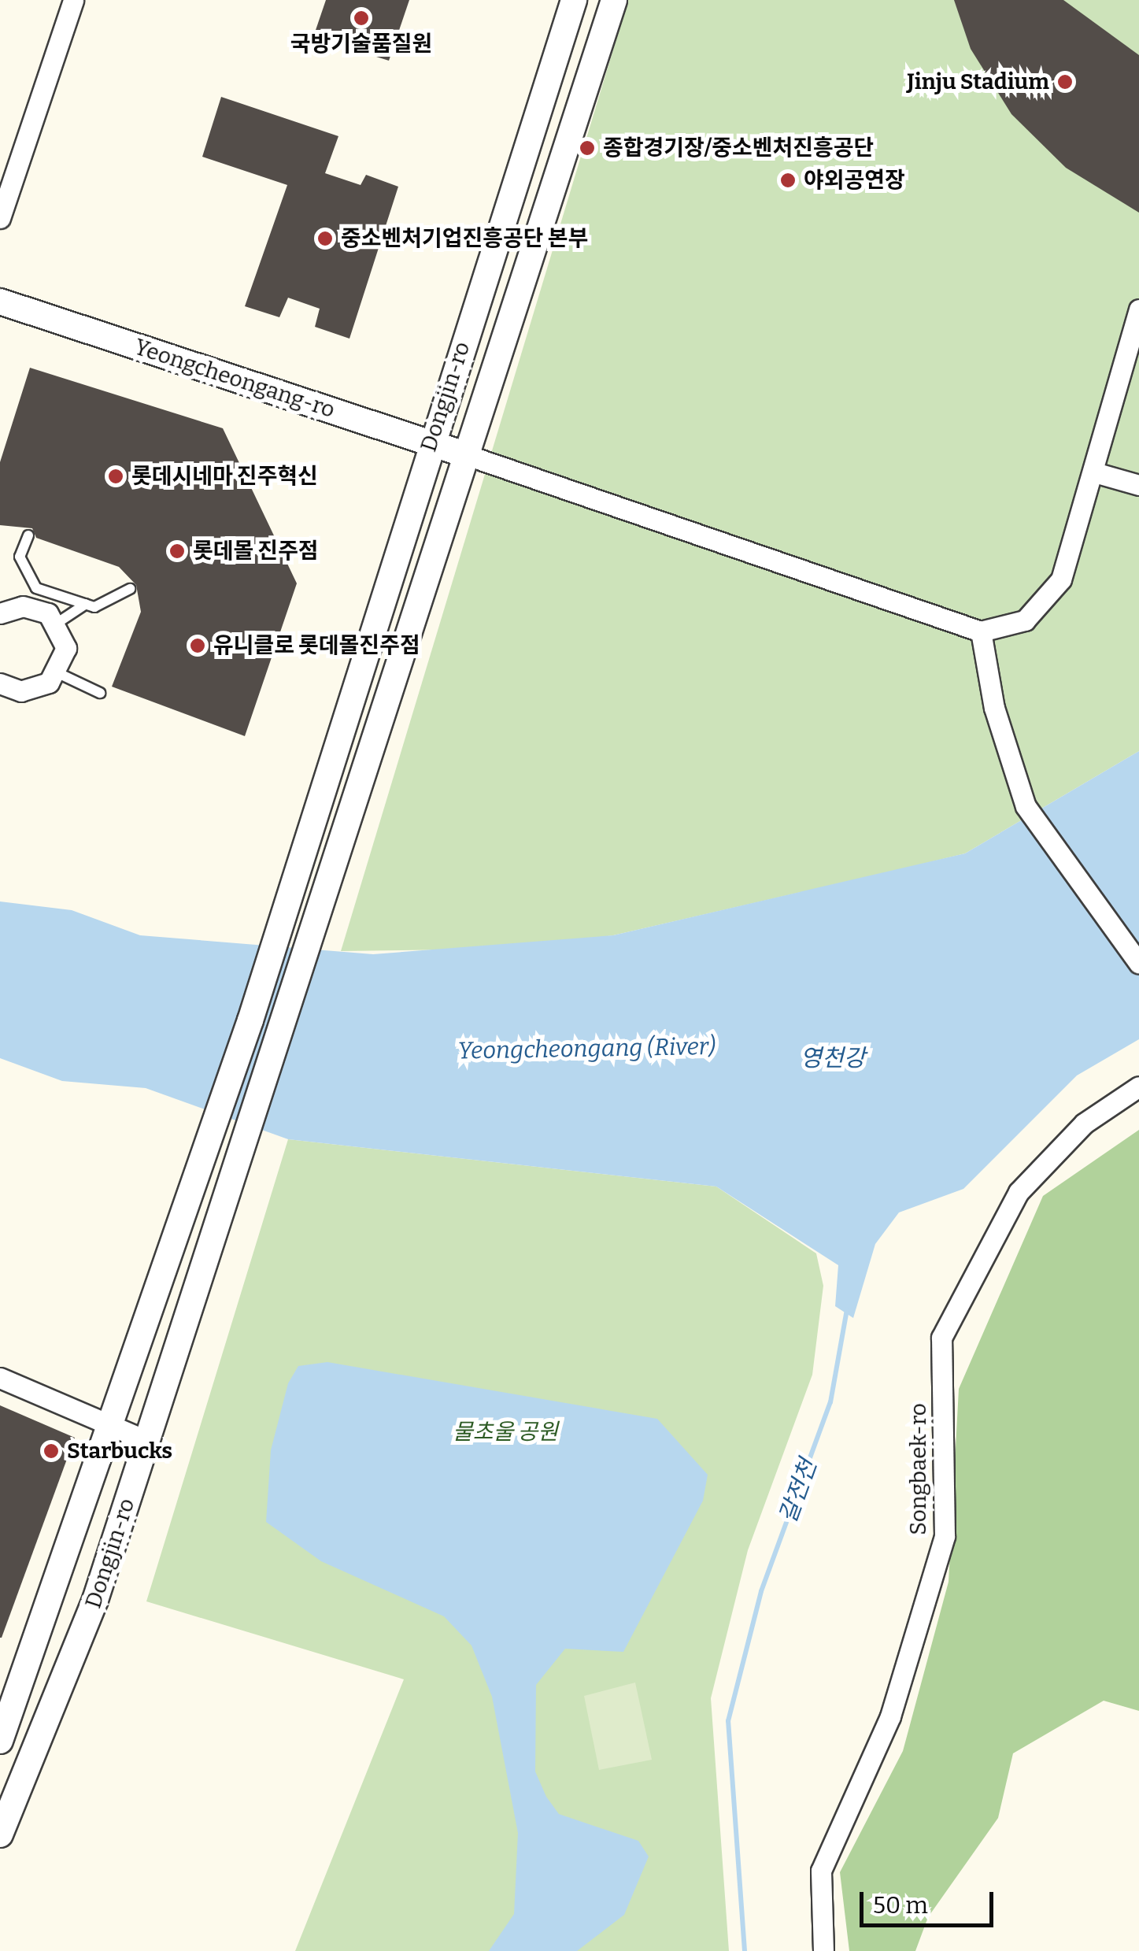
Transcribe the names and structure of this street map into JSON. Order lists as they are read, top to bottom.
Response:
{
  "streets": {
    "street": ["Yeongcheongang-ro", "Dongjin-ro", "Songbaek-ro"]
  },
  "crossings": [
    ["Yeongcheongang-ro", "Dongjin-ro"]
  ],
  "water": ["Yeongcheongang (River)", "영천강", "갈전천"],
  "parks": ["물초울 공원"],
  "places": [
    "국방기술품질원",
    "Jinju Stadium",
    "종합경기장/중소벤처진흥공단",
    "야외공연장",
    "중소벤처기업진흥공단 본부",
    "롯데시네마 진주혁신",
    "롯데몰 진주점",
    "유니클로 롯데몰진주점",
    "Starbucks"
  ],
  "scale_bar": "50 m"
}
